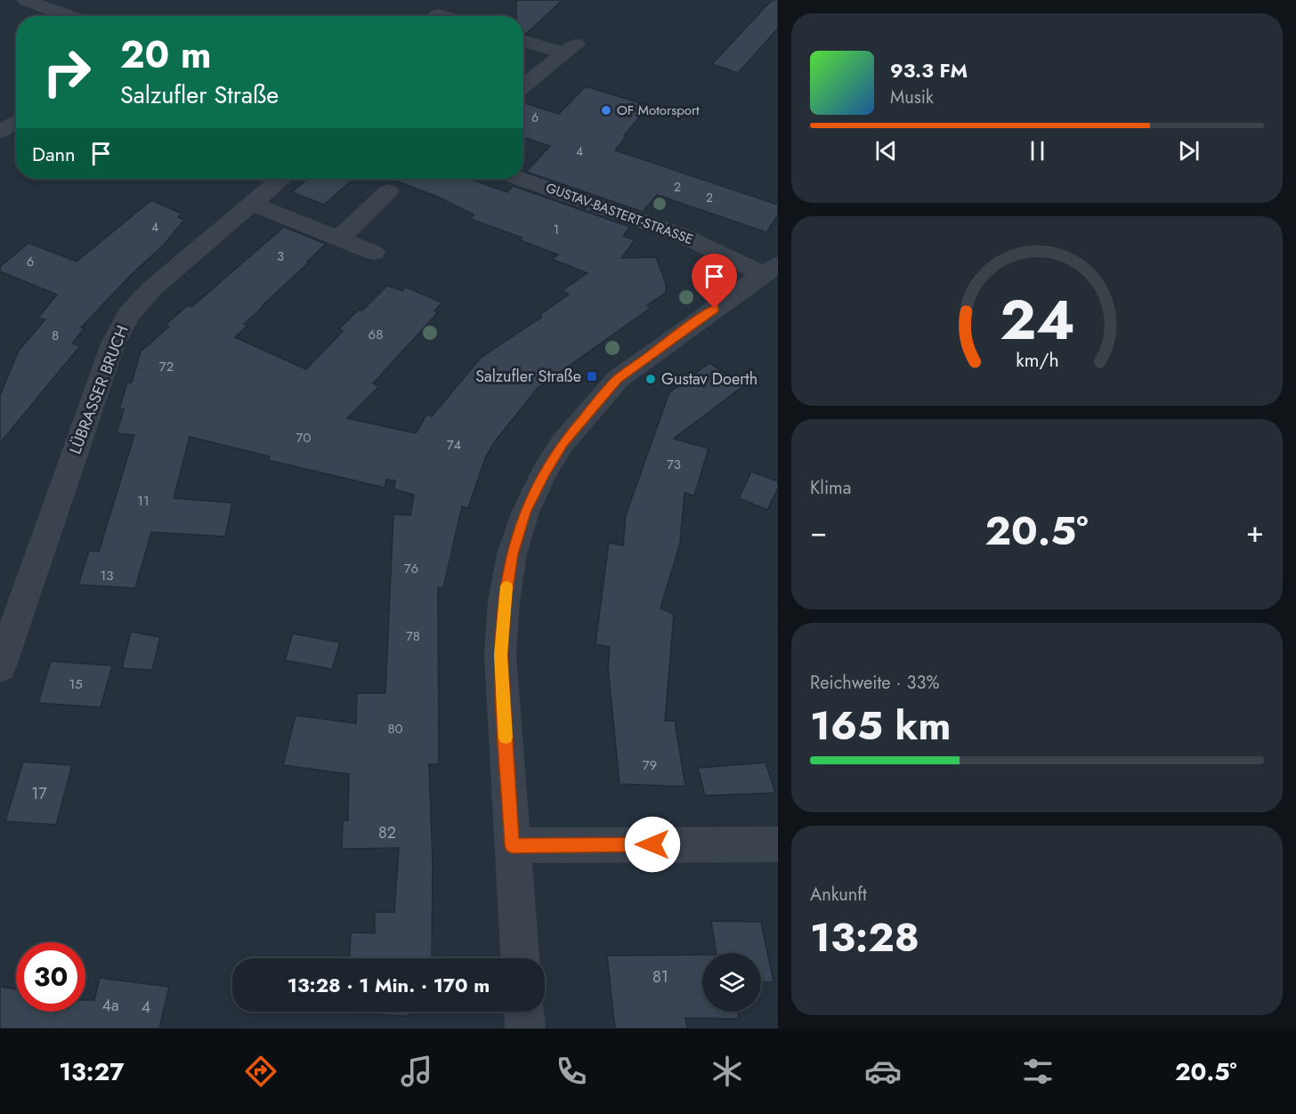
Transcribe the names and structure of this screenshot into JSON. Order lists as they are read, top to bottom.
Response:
{
  "streets": {
    "street": ["GUSTAV-BASTERT-STRASSE", "LÜBRASSER BRUCH"]
  },
  "places": {
    "other": ["OF Motorsport", "Gustav Doerth"],
    "transit": ["Salzufler Straße"]
  },
  "house_numbers": [
    "6",
    "4",
    "2",
    "2",
    "4",
    "1",
    "3",
    "6",
    "68",
    "8",
    "72",
    "70",
    "74",
    "73",
    "11",
    "76",
    "13",
    "78",
    "15",
    "80",
    "79",
    "17",
    "82",
    "81",
    "4a",
    "4"
  ],
  "page": {
    "turn": ["20 m", "Salzufler Straße"],
    "song": ["93.3 FM", "Musik"],
    "then": "Dann",
    "tile": [
      "Klima",
      ["Reichweite · 33%", "165 km"],
      ["Ankunft", "13:28"]
    ],
    "heat": ["−", "20.5°", "+"],
    "limit": "30",
    "trip": "13:28 · 1 Min. · 170 m",
    "tabs": ["13:27", "20.5°"],
    "gauge": ["24", "km/h"]
  }
}
